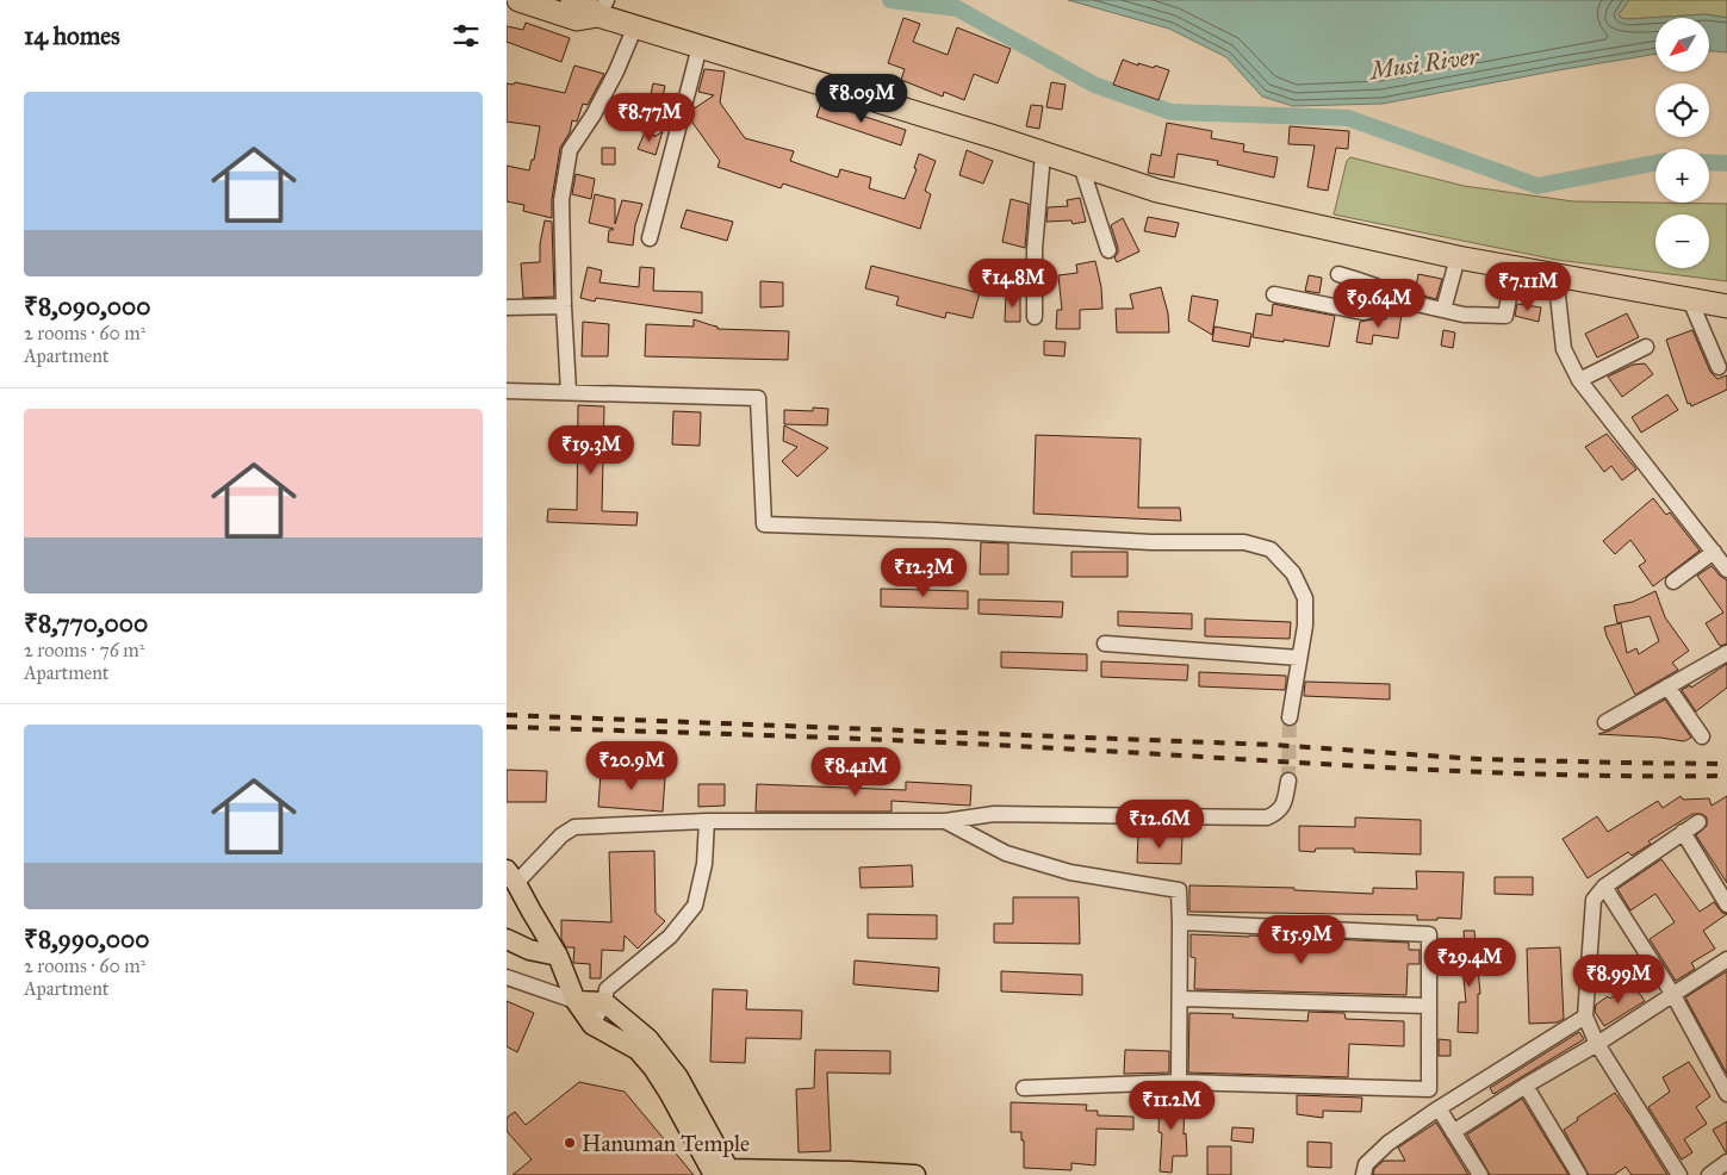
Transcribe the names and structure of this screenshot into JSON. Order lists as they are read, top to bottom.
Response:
{
  "water": ["Musi River"],
  "places": ["Hanuman Temple"],
  "north": "bottom left",
  "page": {
    "heading": "14 homes",
    "map_buttons": ["+", "−"],
    "list": [
      {
        "name": "₹8,090,000",
        "note": "2 rooms · 60 m² · Apartment"
      },
      {
        "name": "₹8,770,000",
        "note": "2 rooms · 76 m² · Apartment"
      },
      {
        "name": "₹8,990,000",
        "note": "2 rooms · 60 m² · Apartment"
      }
    ],
    "price": [
      "₹8.09M",
      "₹8.77M",
      "₹14.8M",
      "₹7.11M",
      "₹9.64M",
      "₹19.3M",
      "₹12.3M",
      "₹20.9M",
      "₹8.41M",
      "₹12.6M",
      "₹15.9M",
      "₹29.4M",
      "₹8.99M",
      "₹11.2M"
    ]
  }
}
